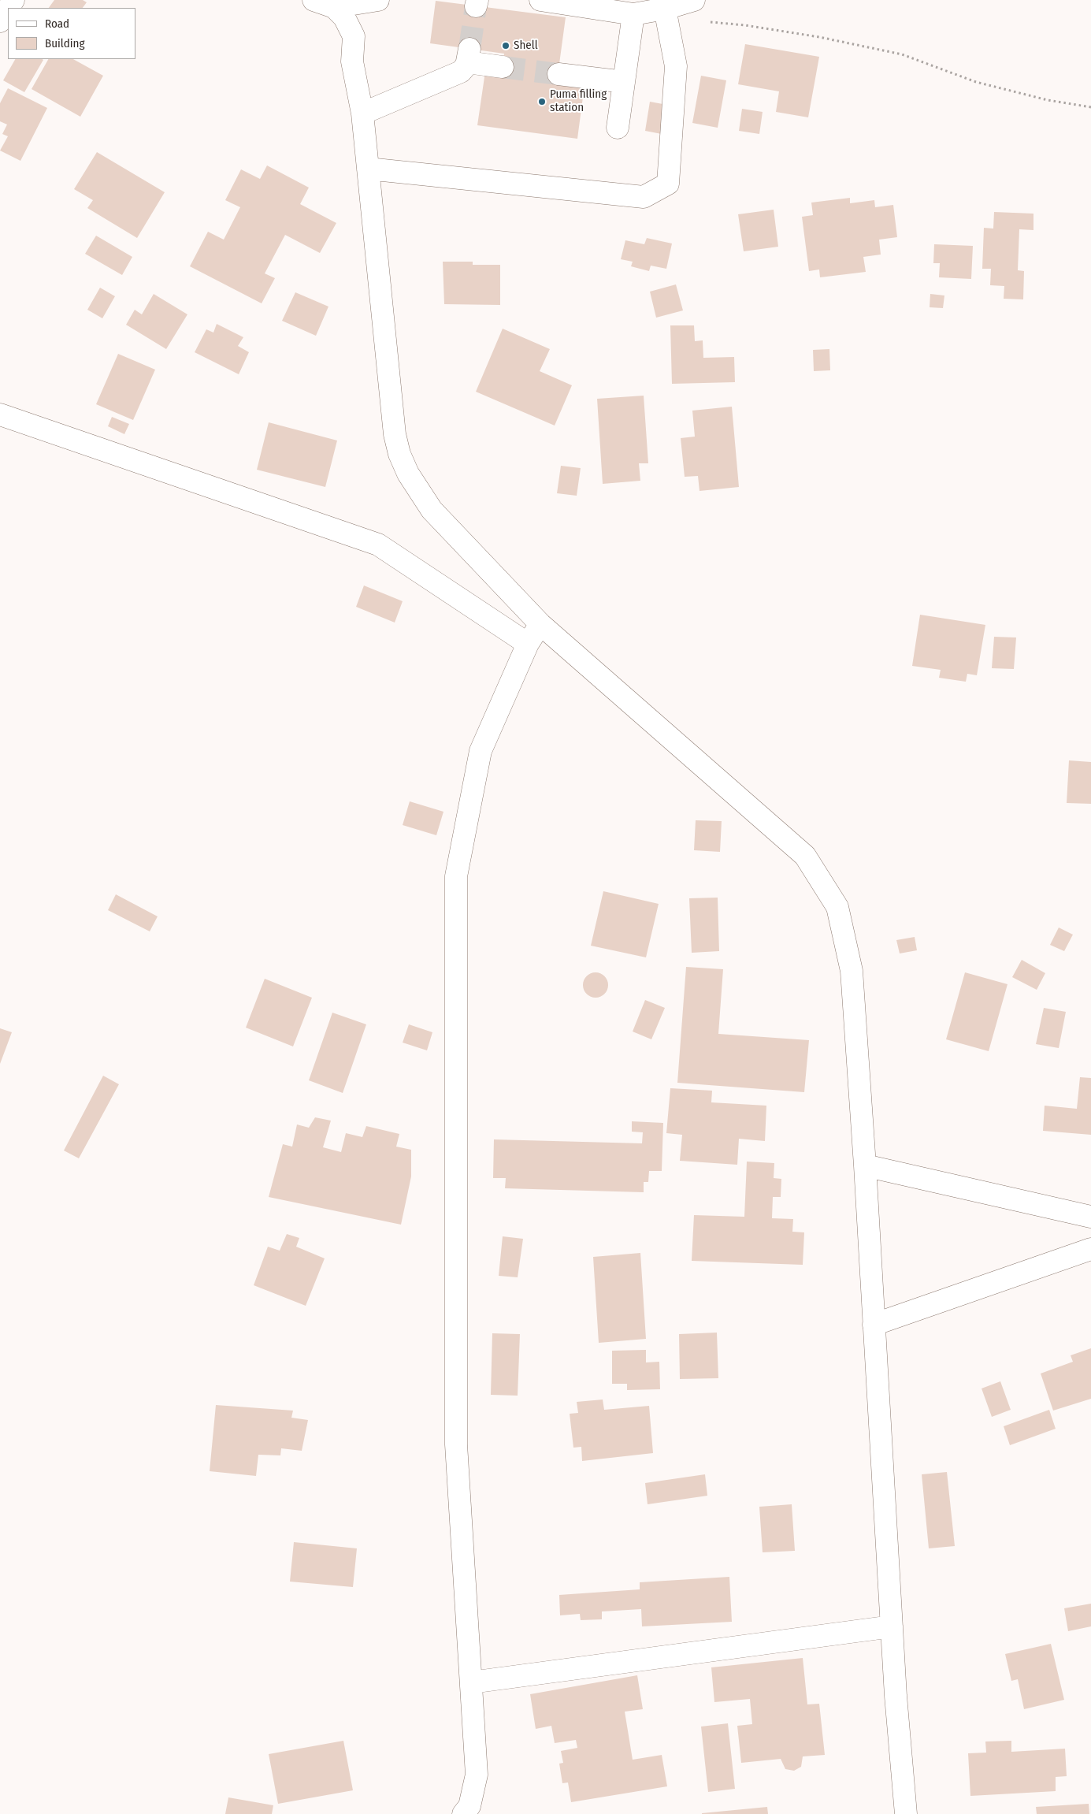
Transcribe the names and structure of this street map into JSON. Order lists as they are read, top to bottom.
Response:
{
  "places": ["Shell", "Puma filling station"],
  "legend": ["Road", "Building"]
}
